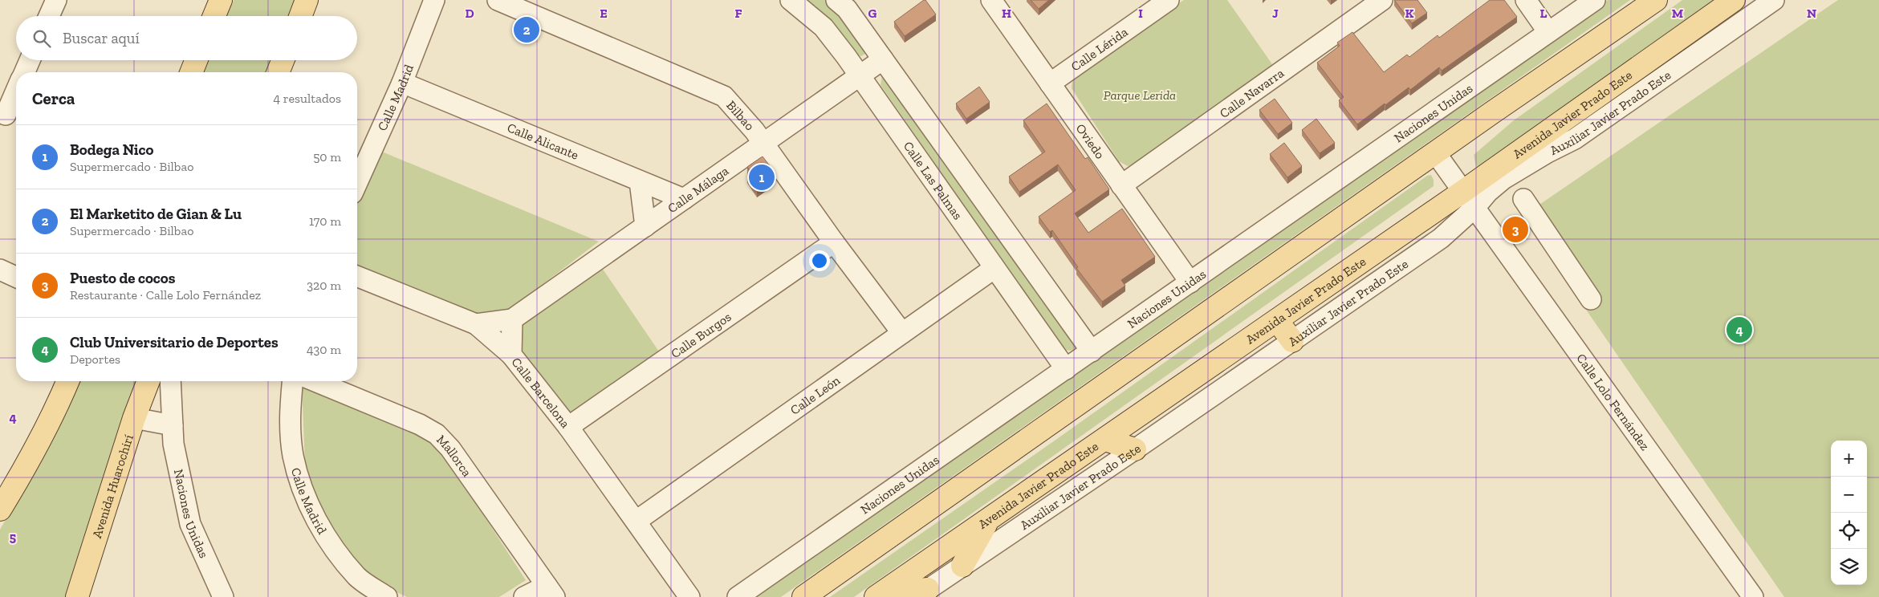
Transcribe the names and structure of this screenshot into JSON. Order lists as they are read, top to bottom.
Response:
{
  "streets": {
    "main road": ["Avenida Javier Prado Este", "Avenida Huarochirí"],
    "street": [
      "Calle Lérida",
      "Calle Navarra",
      "Calle Madrid",
      "Auxiliar Javier Prado Este",
      "Naciones Unidas",
      "Bilbao",
      "Calle Alicante",
      "Oviedo",
      "Calle Las Palmas",
      "Calle Málaga",
      "Calle Burgos",
      "Calle Barcelona",
      "Calle León",
      "Calle Lolo Fernández",
      "Mallorca"
    ]
  },
  "crossings": [
    ["Calle Lérida", "Oviedo"],
    ["Calle Navarra", "Oviedo"],
    ["Calle Madrid", "Calle Alicante"],
    ["Auxiliar Javier Prado Este", "Avenida Javier Prado Este"],
    ["Auxiliar Javier Prado Este", "Calle Lolo Fernández"],
    ["Naciones Unidas", "Oviedo"],
    ["Naciones Unidas", "Calle Las Palmas"],
    ["Avenida Javier Prado Este", "Calle Lolo Fernández"],
    ["Bilbao", "Calle Málaga"],
    ["Bilbao", "Calle Burgos"],
    ["Bilbao", "Calle León"],
    ["Calle Alicante", "Calle Málaga"],
    ["Calle Las Palmas", "Calle Málaga"],
    ["Calle Las Palmas", "Calle León"],
    ["Calle Málaga", "Calle Barcelona"],
    ["Calle Burgos", "Calle Barcelona"],
    ["Calle Barcelona", "Calle León"]
  ],
  "parks": ["Parque Lerida"],
  "page": {
    "pins": [
      "2",
      "1",
      "3",
      "4"
    ],
    "search": "Buscar aquí",
    "heading": ["Cerca", "4 resultados"],
    "list": [
      {
        "mark": "1",
        "name": "Bodega Nico",
        "note": "Supermercado · Bilbao",
        "value": "50 m"
      },
      {
        "mark": "2",
        "name": "El Marketito de Gian & Lu",
        "note": "Supermercado · Bilbao",
        "value": "170 m"
      },
      {
        "mark": "3",
        "name": "Puesto de cocos",
        "note": "Restaurante · Calle Lolo Fernández",
        "value": "320 m"
      },
      {
        "mark": "4",
        "name": "Club Universitario de Deportes",
        "note": "Deportes",
        "value": "430 m"
      }
    ],
    "map_buttons": ["+", "−"]
  },
  "grid": {
    "columns": [
      "D",
      "E",
      "F",
      "G",
      "H",
      "I",
      "J",
      "K",
      "L",
      "M",
      "N"
    ],
    "rows": ["4", "5"]
  }
}
